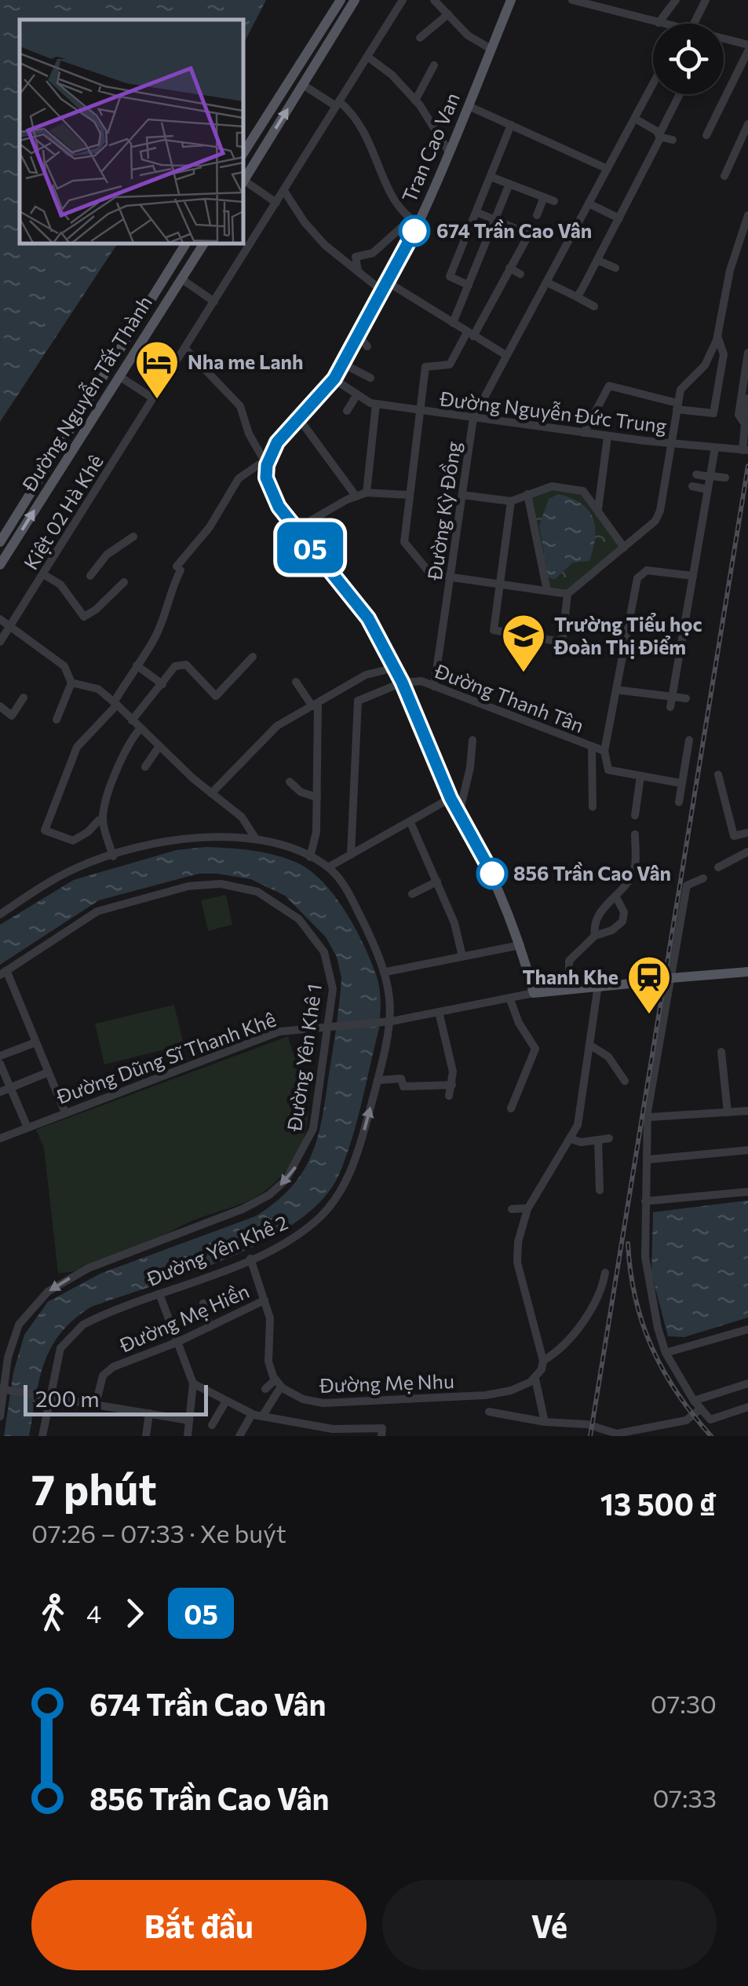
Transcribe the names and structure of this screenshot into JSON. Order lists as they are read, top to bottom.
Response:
{
  "streets": {
    "main road": ["Tran Cao Van", "Đường Nguyễn Tất Thành"],
    "street": [
      "Đường Nguyễn Đức Trung",
      "Đường Kỳ Đồng",
      "Kiệt 02 Hà Khê",
      "Đường Thanh Tân",
      "Đường Yên Khê 1",
      "Đường Dũng Sĩ Thanh Khê",
      "Đường Yên Khê 2",
      "Đường Mẹ Hiền",
      "Đường Mẹ Nhu"
    ]
  },
  "crossings": [
    ["Tran Cao Van", "Đường Nguyễn Đức Trung"],
    ["Đường Nguyễn Đức Trung", "Đường Kỳ Đồng"],
    ["Đường Kỳ Đồng", "Đường Thanh Tân"],
    ["Đường Yên Khê 1", "Đường Dũng Sĩ Thanh Khê"],
    ["Đường Dũng Sĩ Thanh Khê", "Đường Yên Khê 2"]
  ],
  "one_way": ["Đường Yên Khê 1"],
  "places": {
    "other": ["674 Trần Cao Vân", "856 Trần Cao Vân"],
    "hotel": ["Nha me Lanh"],
    "school or university": ["Trường Tiểu học Đoàn Thị Điểm"],
    "station": ["Thanh Khe"]
  },
  "lines": ["bus line 05"],
  "scale_bar": "200 m",
  "page": {
    "on_map": "05",
    "scale": "200 m",
    "heading": ["7 phút", "07:26 – 07:33 · Xe buýt", "13 500 ₫"],
    "legs": ["4", "05"],
    "list": [
      {
        "name": "674 Trần Cao Vân",
        "value": "07:30"
      },
      {
        "name": "856 Trần Cao Vân",
        "value": "07:33"
      }
    ],
    "buttons": ["Bắt đầu", "Vé"]
  }
}
